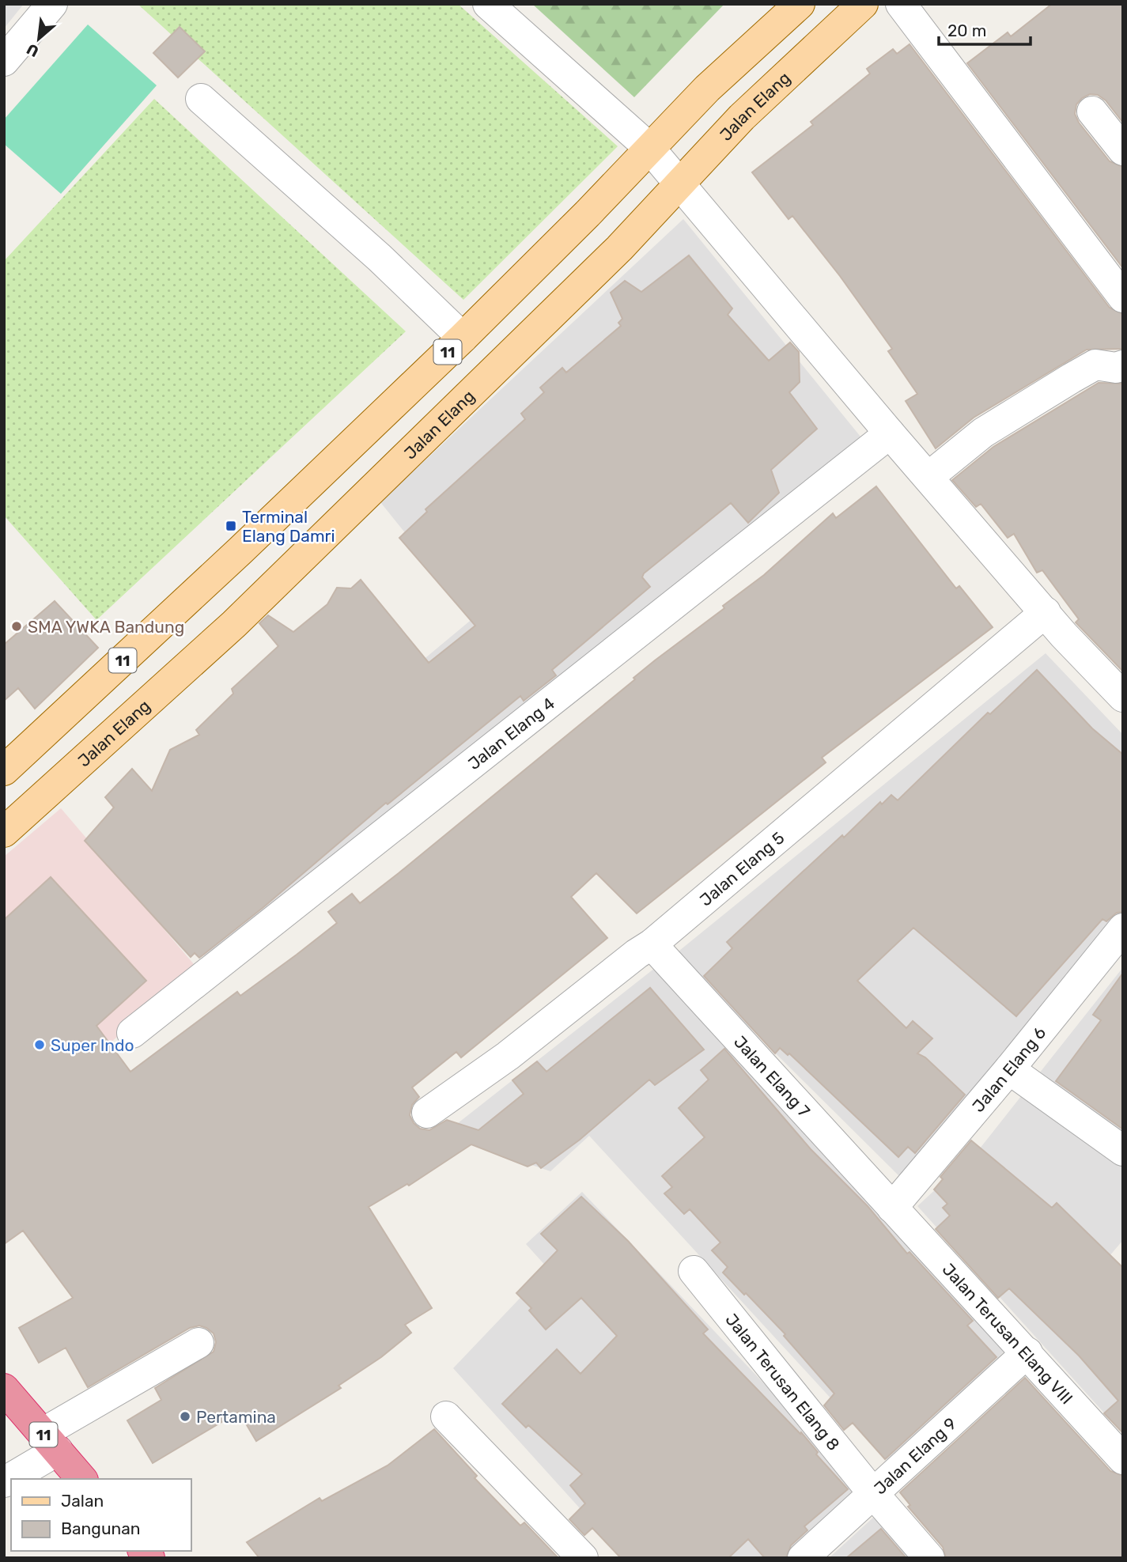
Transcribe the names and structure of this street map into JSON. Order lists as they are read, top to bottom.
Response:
{
  "streets": {
    "highway": ["11"],
    "main road": ["Jalan Elang"],
    "street": [
      "Jalan Elang 4",
      "Jalan Elang 5",
      "Jalan Elang 6",
      "Jalan Elang 7",
      "Jalan Terusan Elang VIII",
      "Jalan Terusan Elang 8",
      "Jalan Elang 9"
    ]
  },
  "crossings": [
    ["Jalan Elang 5", "Jalan Elang 7"],
    ["Jalan Elang 6", "Jalan Elang 7"],
    ["Jalan Elang 6", "Jalan Terusan Elang VIII"],
    ["Jalan Elang 7", "Jalan Terusan Elang VIII"],
    ["Jalan Terusan Elang VIII", "Jalan Elang 9"],
    ["Jalan Terusan Elang 8", "Jalan Elang 9"]
  ],
  "places": {
    "transit": ["Terminal Elang Damri"],
    "other": ["SMA YWKA Bandung", "Super Indo", "Pertamina"]
  },
  "legend": ["Jalan", "Bangunan"],
  "scale_bar": "20 m",
  "north": "bottom left"
}
